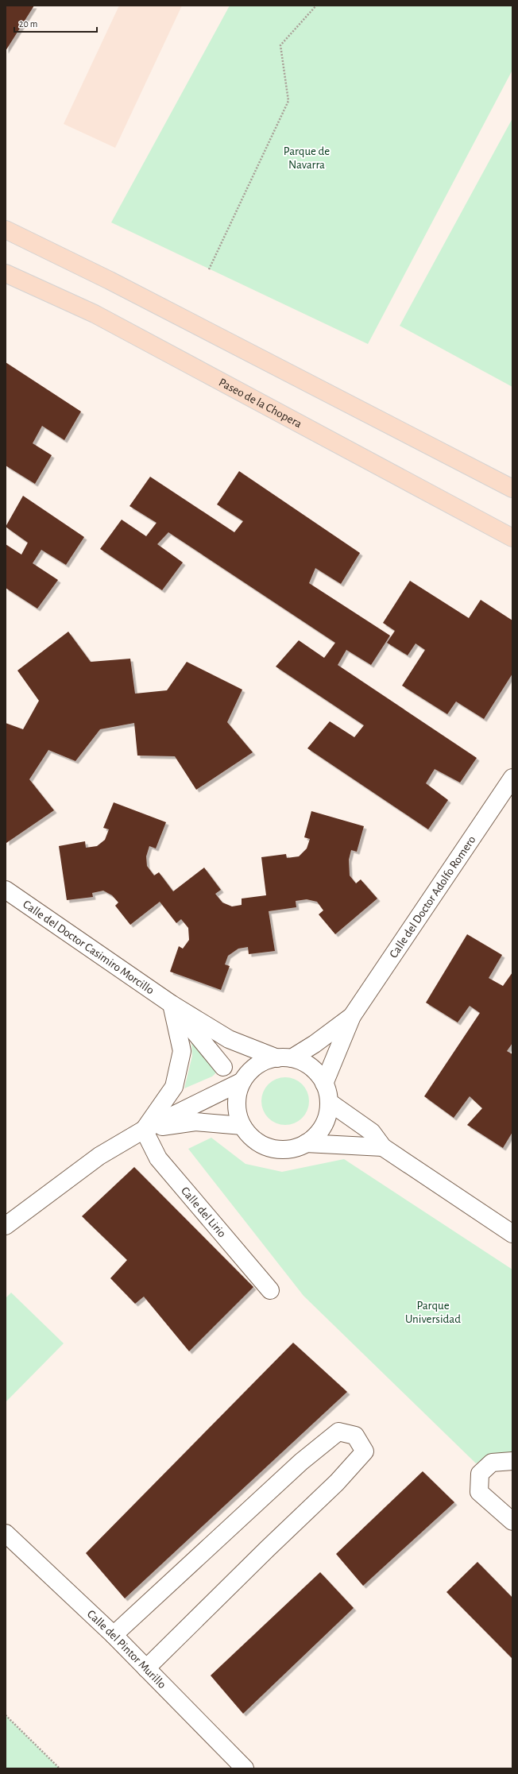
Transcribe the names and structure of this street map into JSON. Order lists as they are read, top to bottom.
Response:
{
  "streets": {
    "main road": ["Paseo de la Chopera"],
    "street": [
      "Calle del Doctor Adolfo Romero",
      "Calle del Doctor Casimiro Morcillo",
      "Calle del Lirio",
      "Calle del Pintor Murillo"
    ]
  },
  "crossings": [
    ["Calle del Doctor Adolfo Romero", "Calle del Doctor Casimiro Morcillo"]
  ],
  "parks": ["Parque de Navarra", "Parque Universidad"],
  "scale_bar": "20 m"
}
